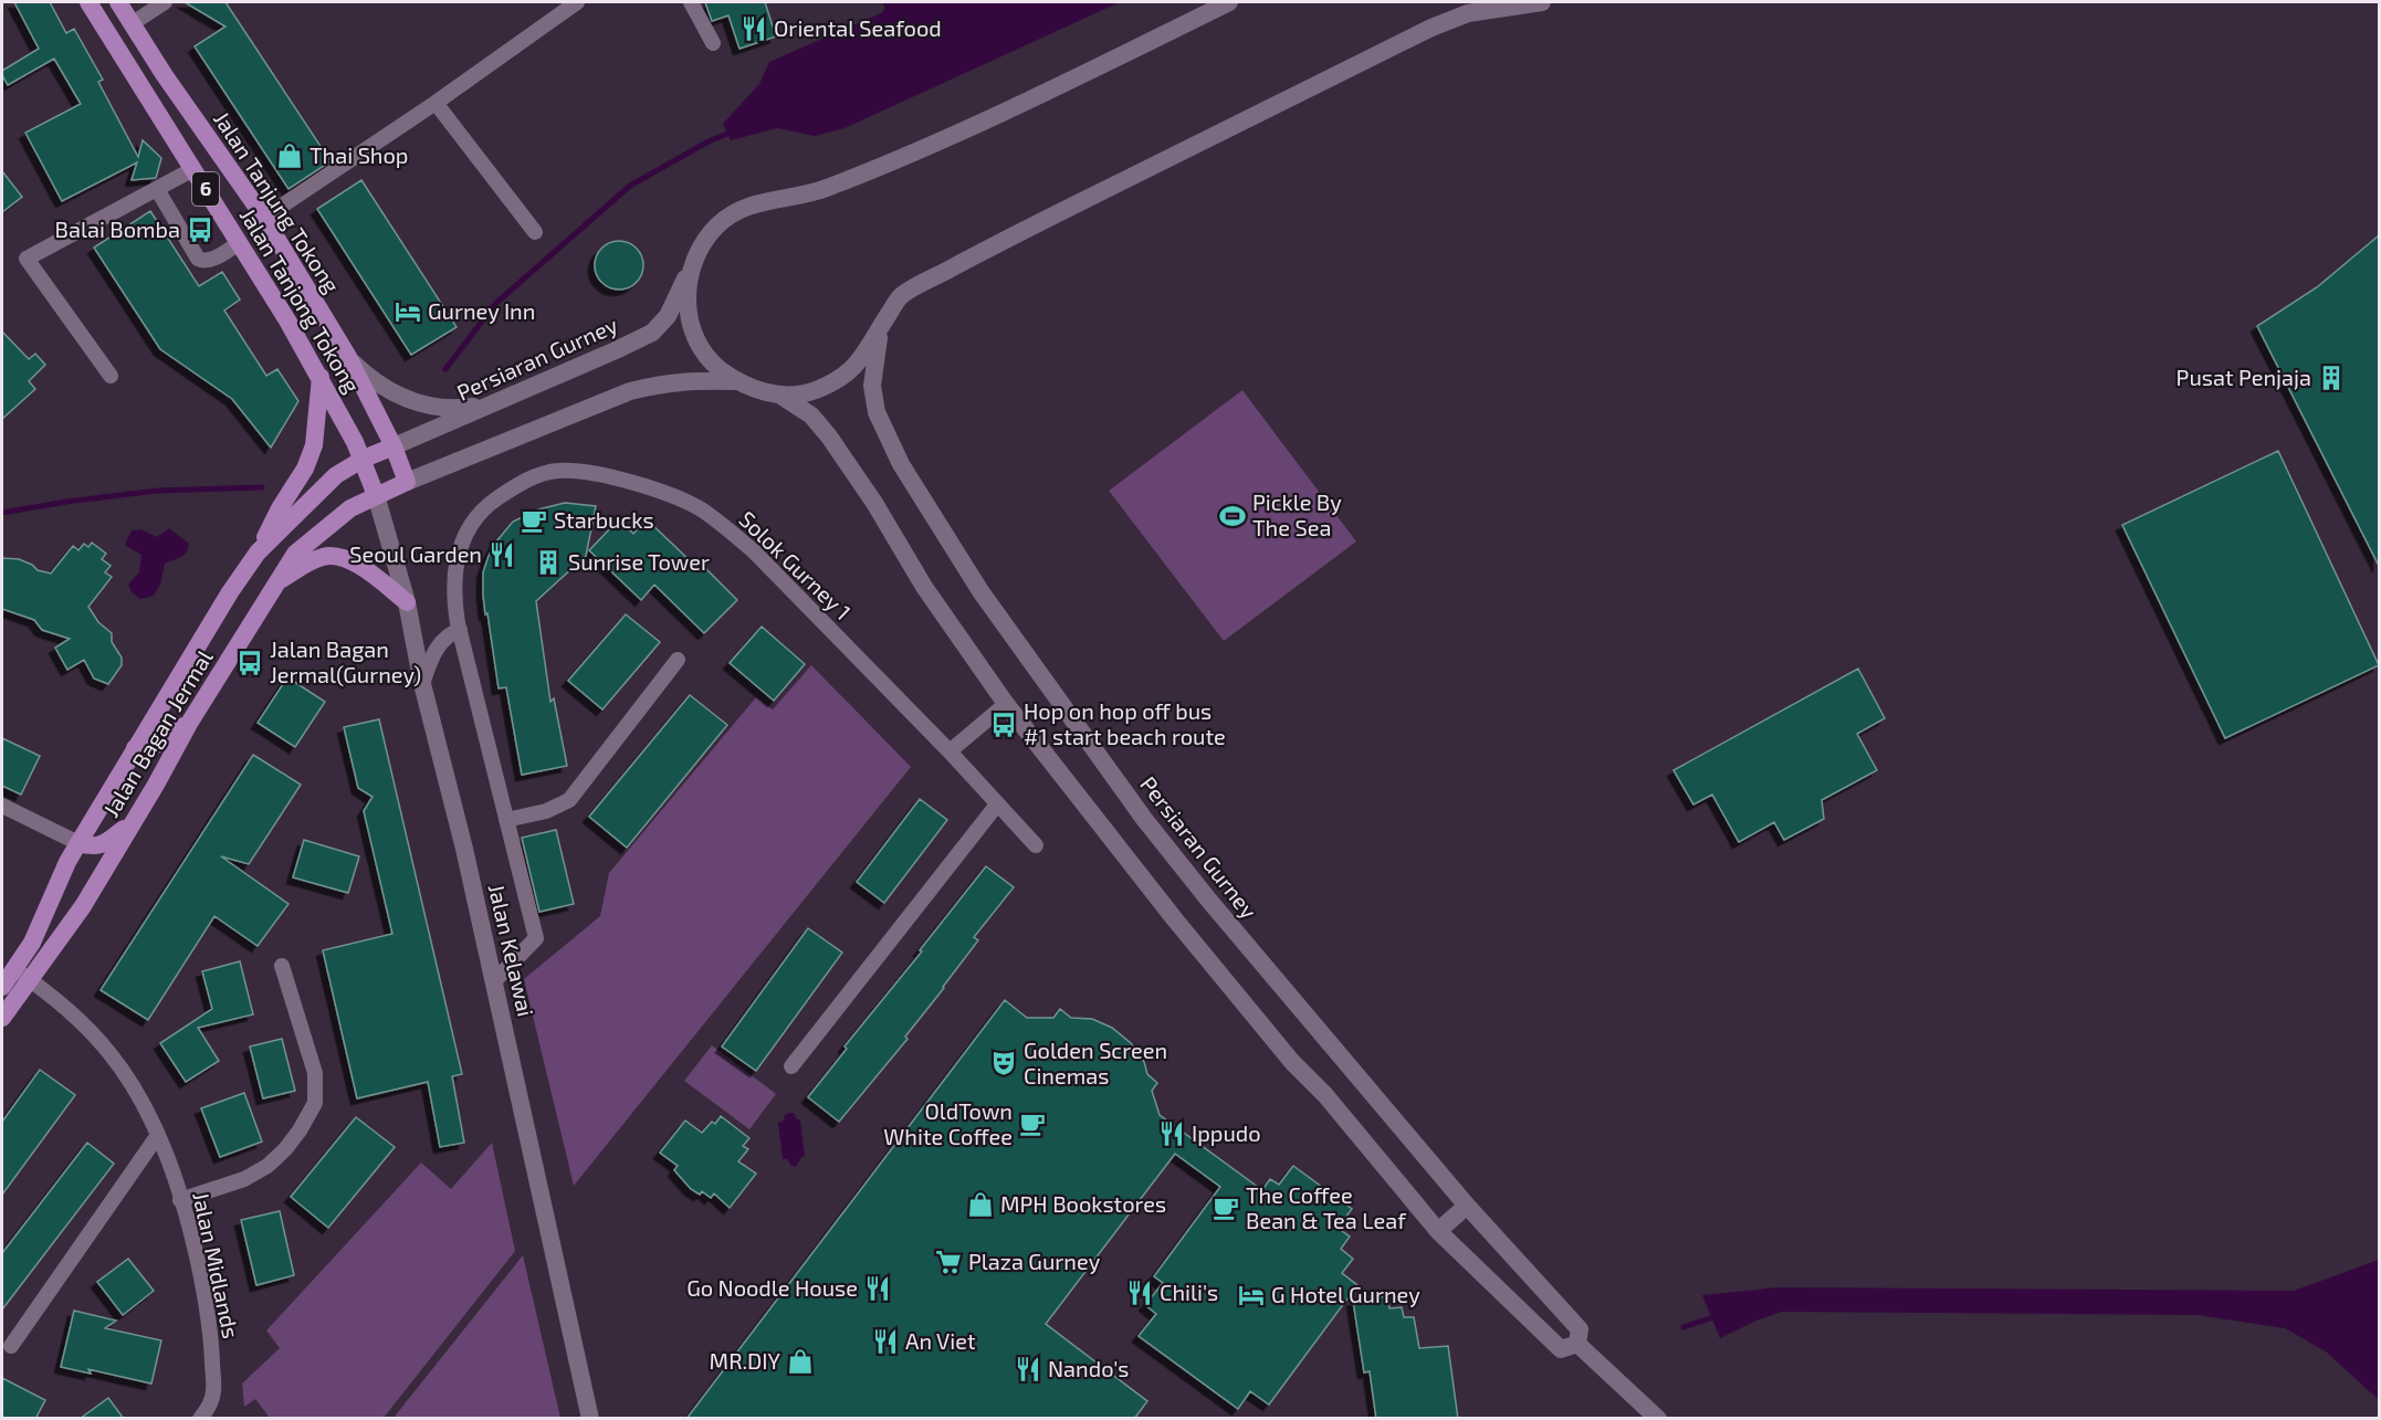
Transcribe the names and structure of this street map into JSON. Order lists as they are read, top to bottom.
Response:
{
  "streets": {
    "main road": [
      "6",
      "Jalan Tanjung Tokong",
      "Jalan Tanjong Tokong",
      "Persiaran Gurney",
      "Jalan Bagan Jermal",
      "Jalan Kelawai"
    ],
    "street": ["Solok Gurney 1", "Jalan Midlands"]
  },
  "crossings": [
    ["6", "Jalan Tanjung Tokong"],
    ["Jalan Tanjung Tokong", "Jalan Tanjong Tokong"],
    ["Jalan Tanjong Tokong", "Persiaran Gurney"],
    ["Jalan Tanjong Tokong", "Jalan Bagan Jermal"],
    ["Jalan Tanjong Tokong", "Jalan Kelawai"],
    ["Persiaran Gurney", "Jalan Bagan Jermal"],
    ["Solok Gurney 1", "Jalan Kelawai"],
    ["Jalan Bagan Jermal", "Jalan Kelawai"],
    ["Jalan Bagan Jermal", "Jalan Midlands"]
  ],
  "places": {
    "restaurant": [
      "Oriental Seafood",
      "Seoul Garden",
      "Ippudo",
      "Go Noodle House",
      "Chili's",
      "An Viet",
      "Nando's"
    ],
    "shop": ["Thai Shop", "MPH Bookstores", "MR.DIY"],
    "bus stop": ["Balai Bomba", "Jalan Bagan Jermal(Gurney)", "Hop on hop off bus #1 start beach route"],
    "hotel": ["Gurney Inn", "G Hotel Gurney"],
    "building": ["Pusat Penjaja", "Sunrise Tower"],
    "sports": ["Pickle By The Sea"],
    "cafe": ["Starbucks", "OldTown White Coffee", "The Coffee Bean & Tea Leaf"],
    "theatre": ["Golden Screen Cinemas"],
    "supermarket": ["Plaza Gurney"]
  }
}
